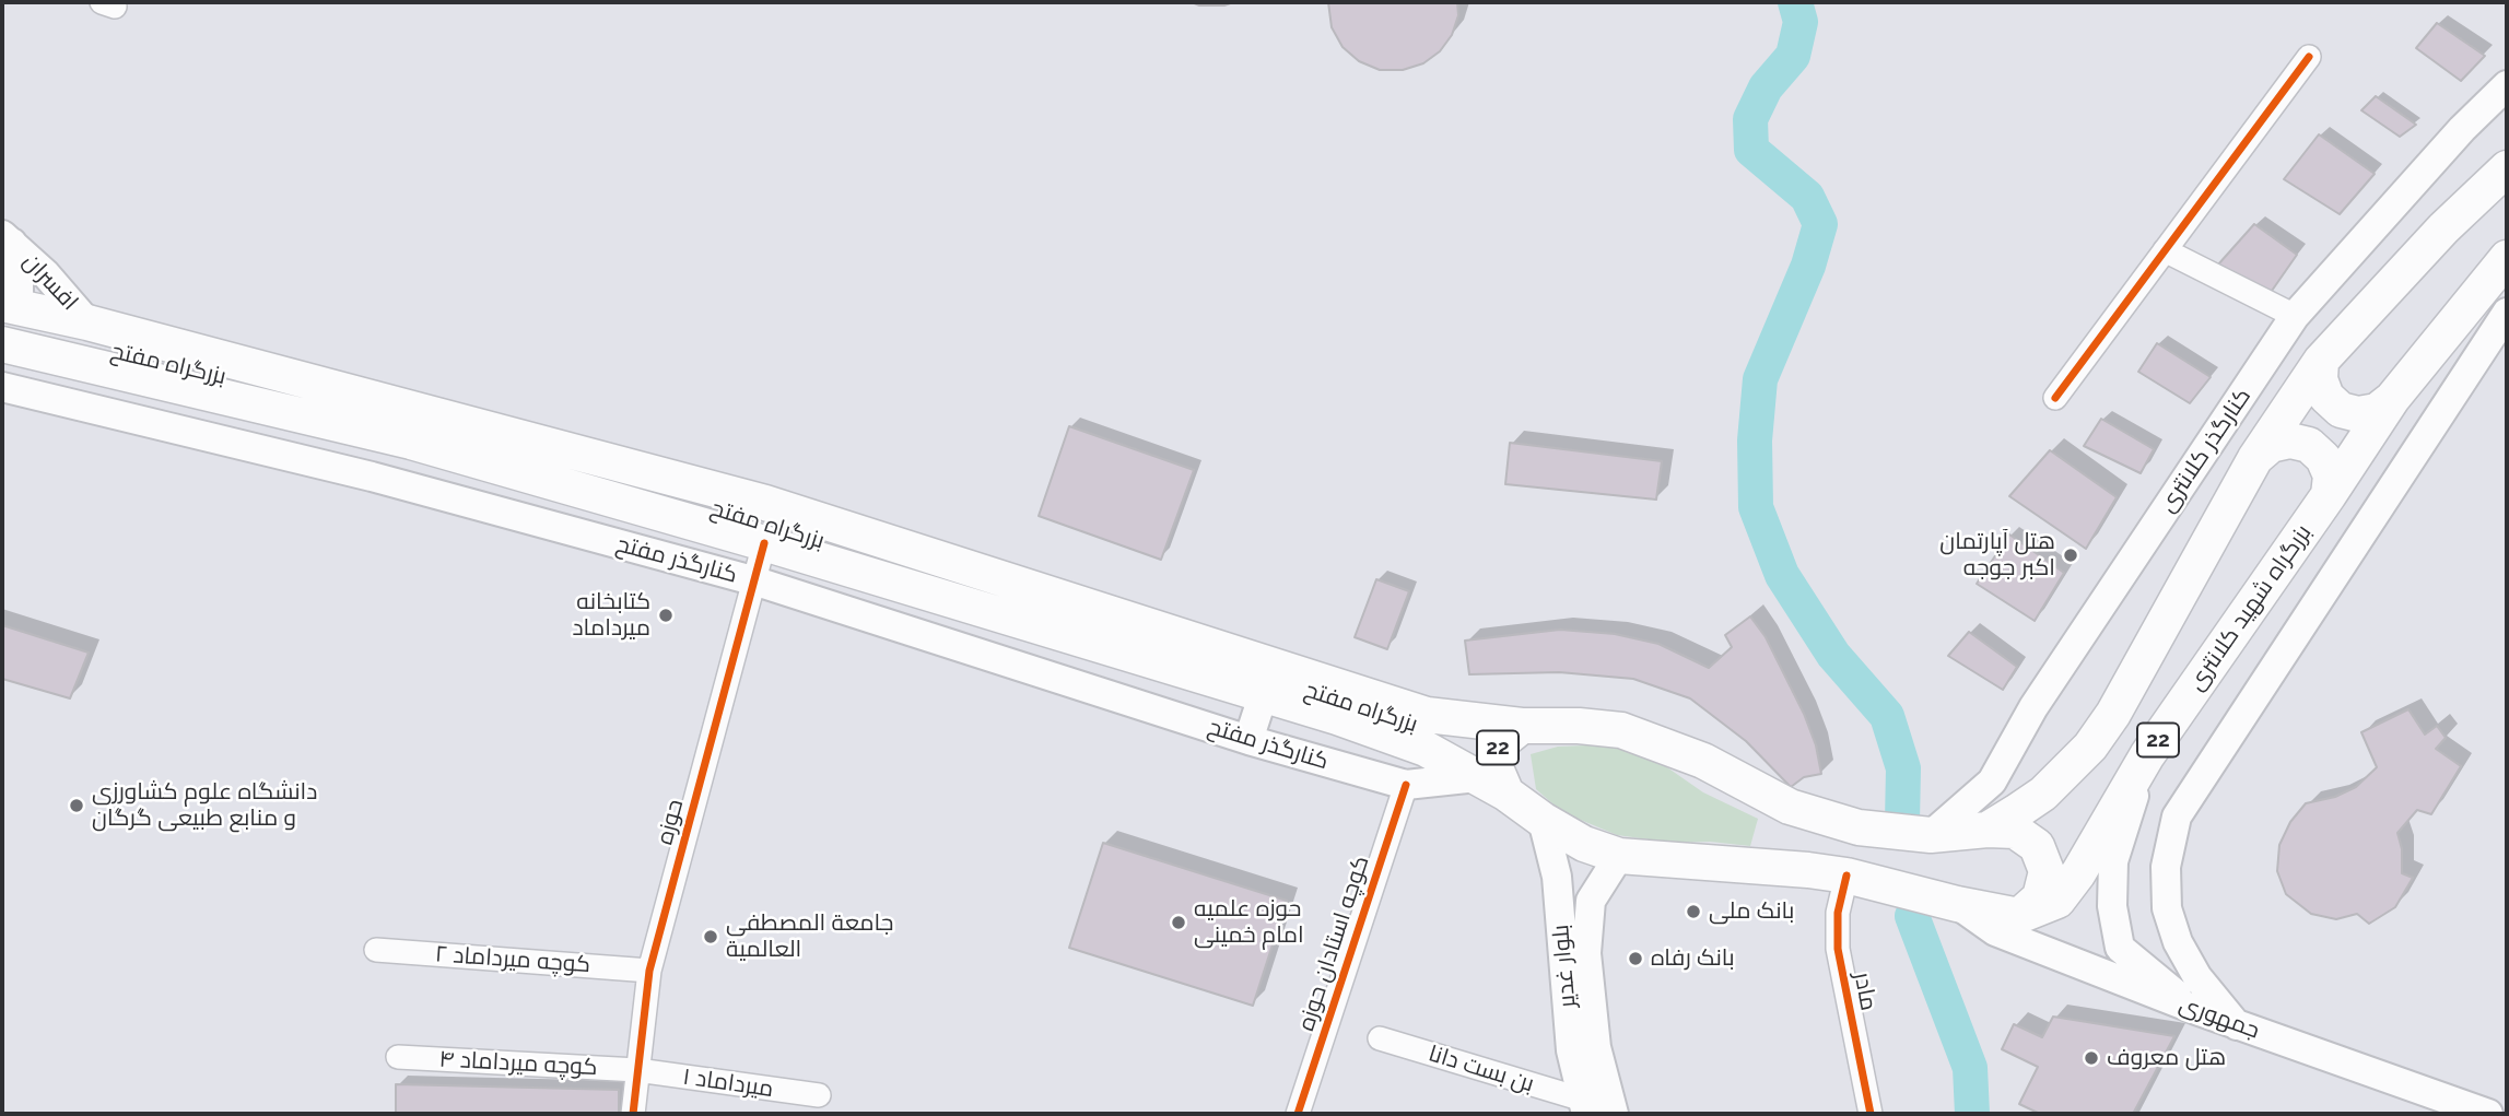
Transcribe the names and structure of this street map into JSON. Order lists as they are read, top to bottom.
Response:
{
  "streets": {
    "highway": ["بزرگراه مفتح", "بزرگراه شهید کلانتری", "22"],
    "main road": [
      "افسران",
      "کنارگذر کلانتری",
      "کنارگذر مفتح",
      "بلوار غدیر",
      "جمهوری"
    ],
    "street": [
      "حوزه",
      "کوچه استادان حوزه",
      "کوچه میرداماد ۲",
      "مادر",
      "کوچه میرداماد ۴",
      "بن بست دانا",
      "۱ میرداماد"
    ]
  },
  "crossings": [
    ["افسران", "بزرگراه مفتح"],
    ["بزرگراه مفتح", "کنارگذر مفتح"],
    ["بزرگراه مفتح", "22"],
    ["بزرگراه مفتح", "حوزه"],
    ["کنارگذر کلانتری", "22"],
    ["کنارگذر مفتح", "حوزه"],
    ["کنارگذر مفتح", "کوچه استادان حوزه"],
    ["بزرگراه شهید کلانتری", "22"],
    ["22", "بلوار غدیر"],
    ["22", "مادر"],
    ["22", "جمهوری"],
    ["حوزه", "کوچه میرداماد ۲"],
    ["حوزه", "کوچه میرداماد ۴"],
    ["حوزه", "۱ میرداماد"],
    ["بلوار غدیر", "بن بست دانا"],
    ["کوچه میرداماد ۴", "۱ میرداماد"]
  ],
  "places": [
    "هتل آپارتمان اکبر جوجه",
    "کتابخانه میرداماد",
    "دانشگاه علوم کشاورزی و منابع طبیعی گرگان",
    "بانک ملی",
    "حوزه علمیه امام خمینی",
    "جامعة المصطفی العالمیة",
    "بانک رفاه",
    "هتل معروف"
  ]
}
